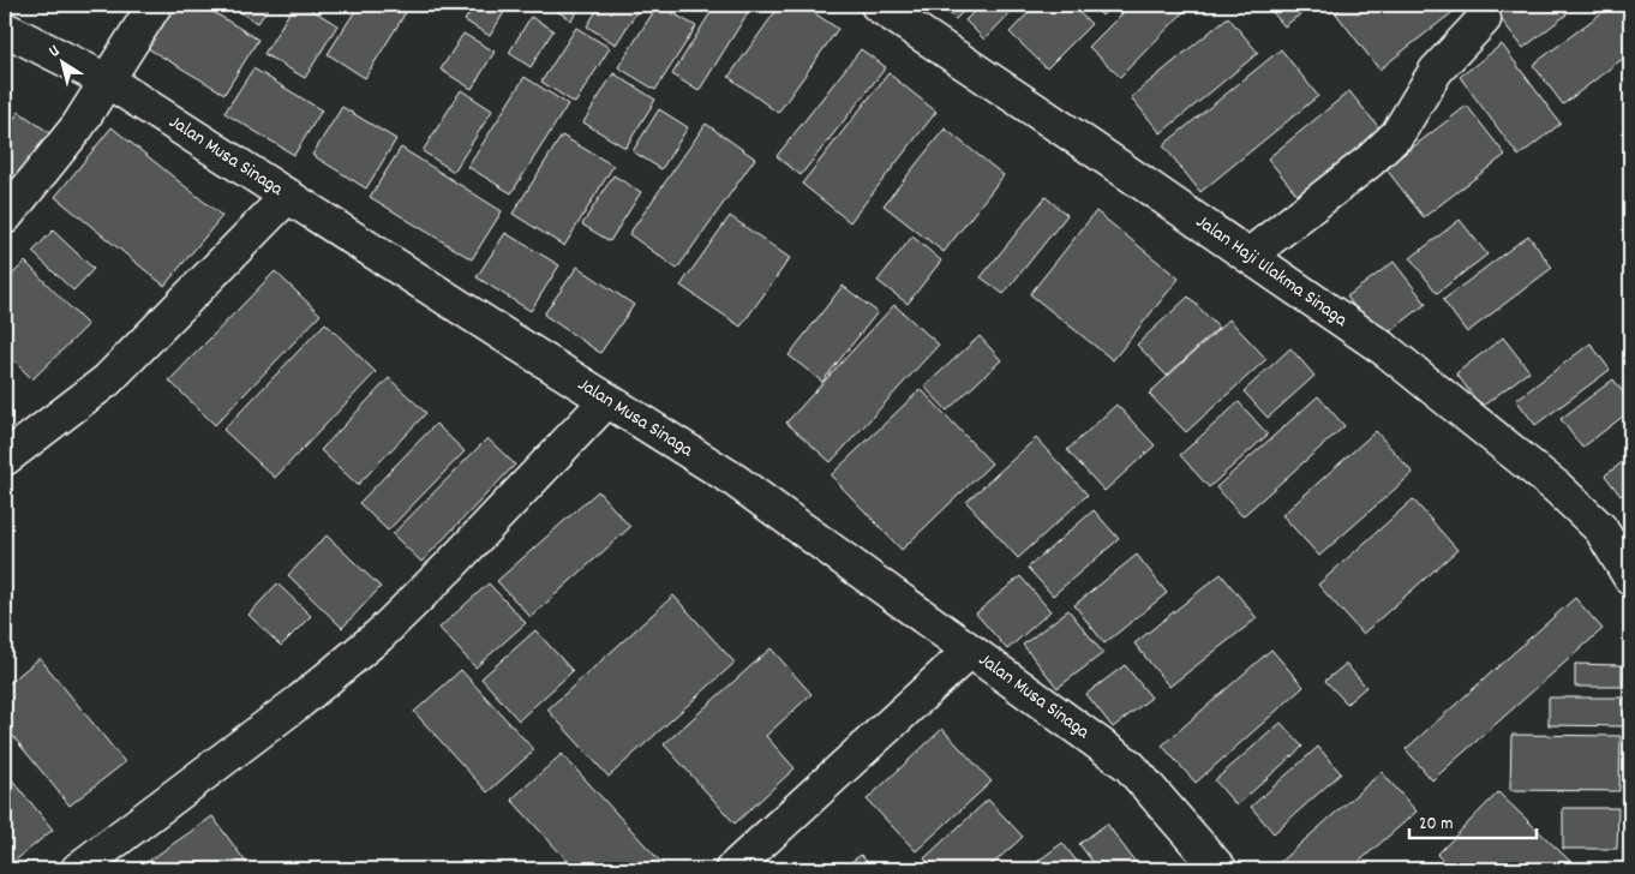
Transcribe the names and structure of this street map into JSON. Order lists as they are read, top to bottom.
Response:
{
  "streets": {
    "street": ["Jalan Musa Sinaga", "Jalan Haji Ulakma Sinaga"]
  },
  "scale_bar": "20 m",
  "north": "top left"
}
